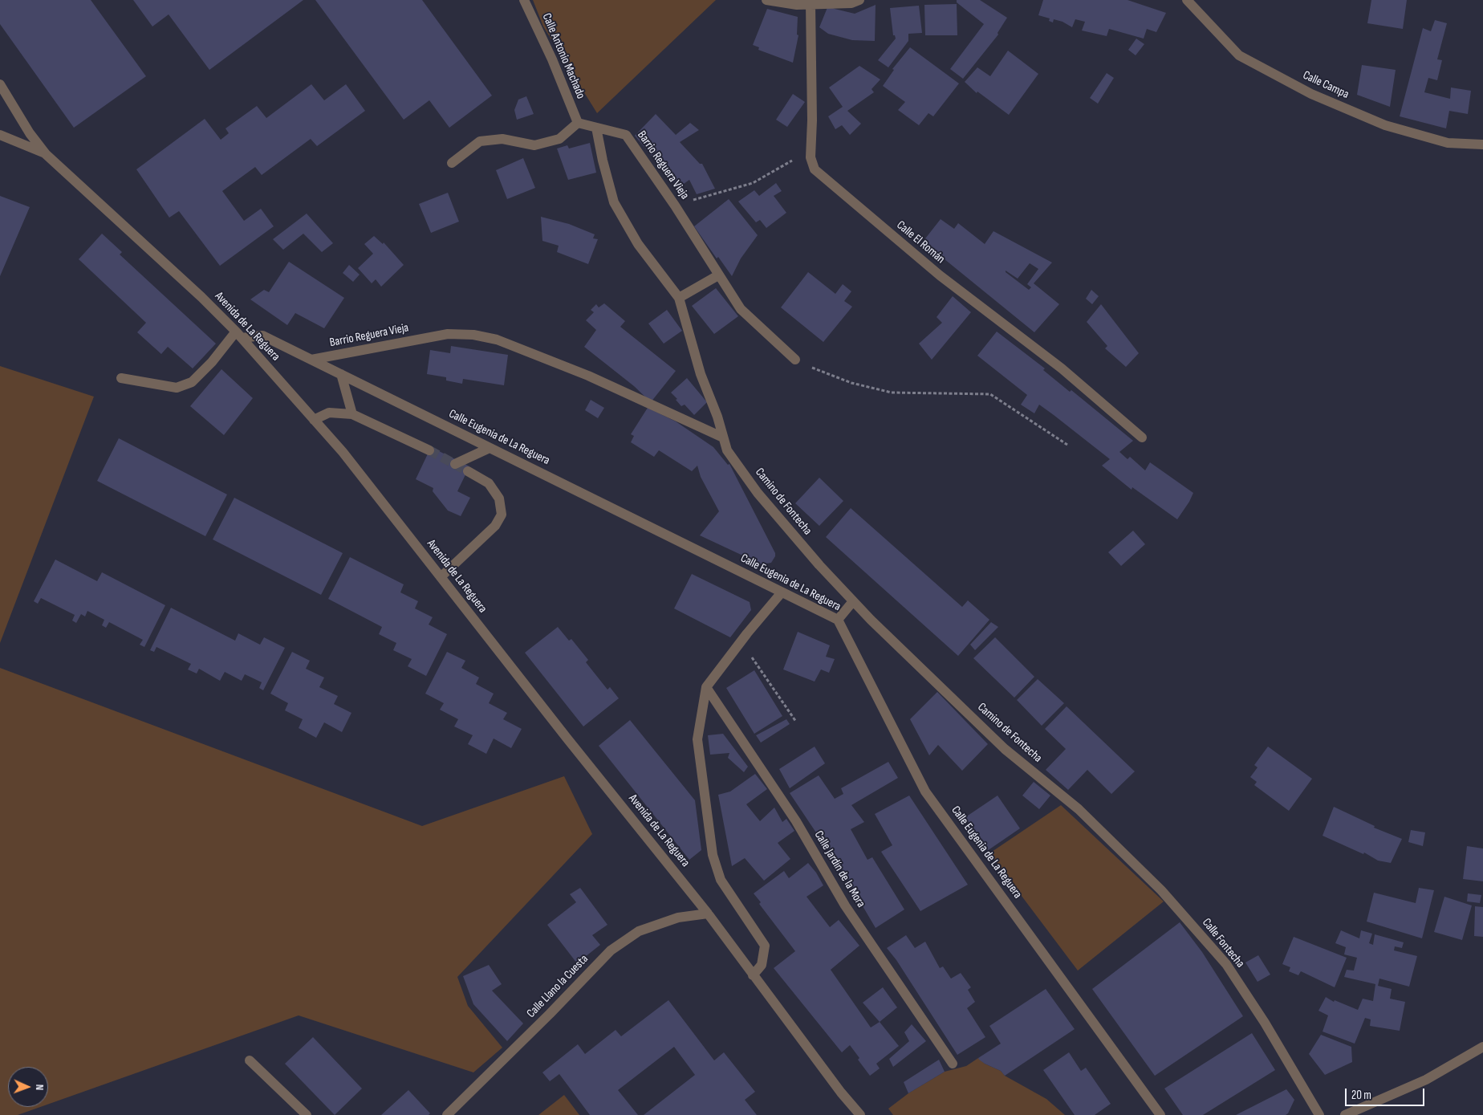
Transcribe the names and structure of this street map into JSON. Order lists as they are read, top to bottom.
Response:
{
  "streets": {
    "street": [
      "Calle Antonio Machado",
      "Calle Campa",
      "Barrio Reguera Vieja",
      "Calle El Román",
      "Avenida de La Reguera",
      "Calle Eugenia de La Reguera",
      "Camino de Fontecha",
      "Calle Jardín de la Mora",
      "Calle Fontecha",
      "Calle Llano la Cuesta"
    ]
  },
  "crossings": [
    ["Calle Antonio Machado", "Barrio Reguera Vieja"],
    ["Barrio Reguera Vieja", "Calle Eugenia de La Reguera"],
    ["Barrio Reguera Vieja", "Camino de Fontecha"],
    ["Avenida de La Reguera", "Calle Eugenia de La Reguera"],
    ["Avenida de La Reguera", "Calle Llano la Cuesta"],
    ["Camino de Fontecha", "Calle Fontecha"]
  ],
  "scale_bar": "20 m",
  "north": "right"
}
